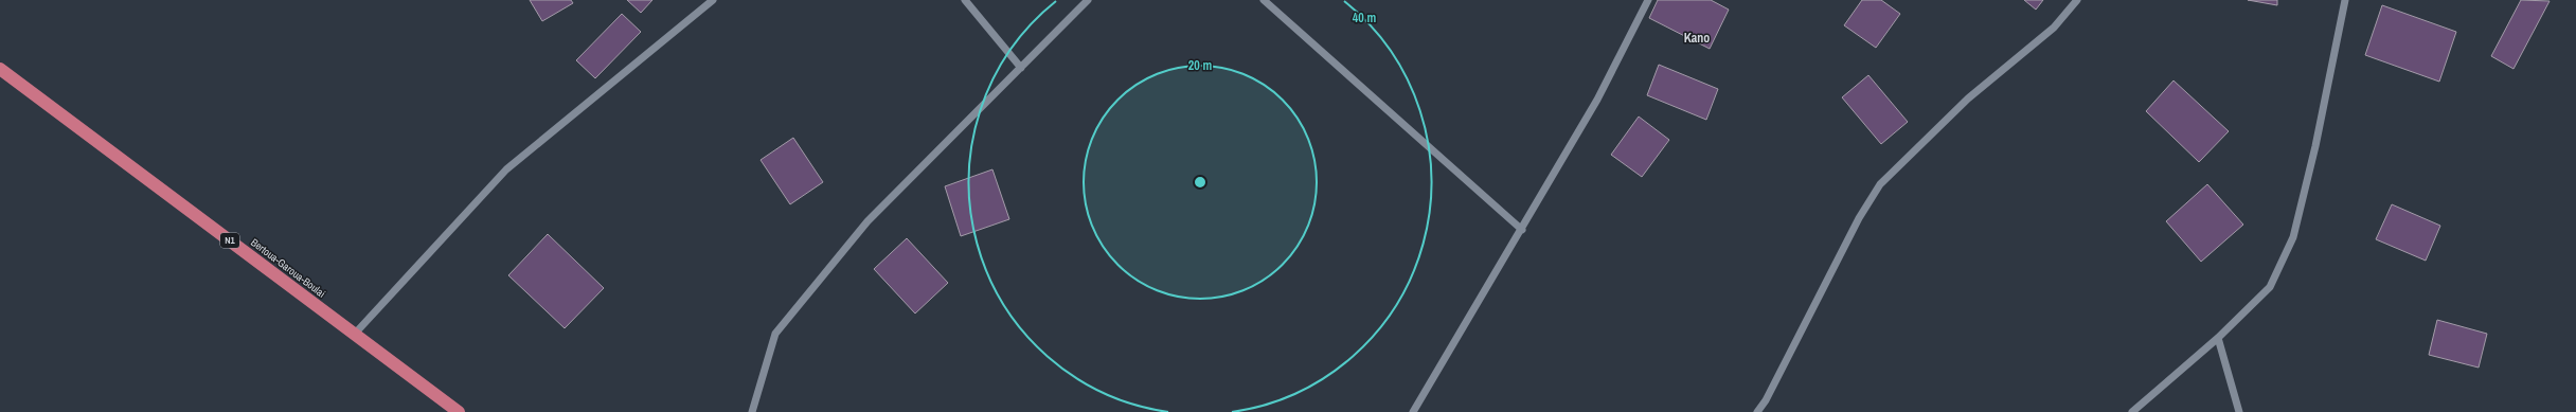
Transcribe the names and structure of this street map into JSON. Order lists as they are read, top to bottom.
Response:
{
  "streets": {
    "highway": ["N1", "Bertoua-Garoua-Boulai"]
  },
  "districts": ["Kano"],
  "rings": ["40 m", "20 m"]
}
